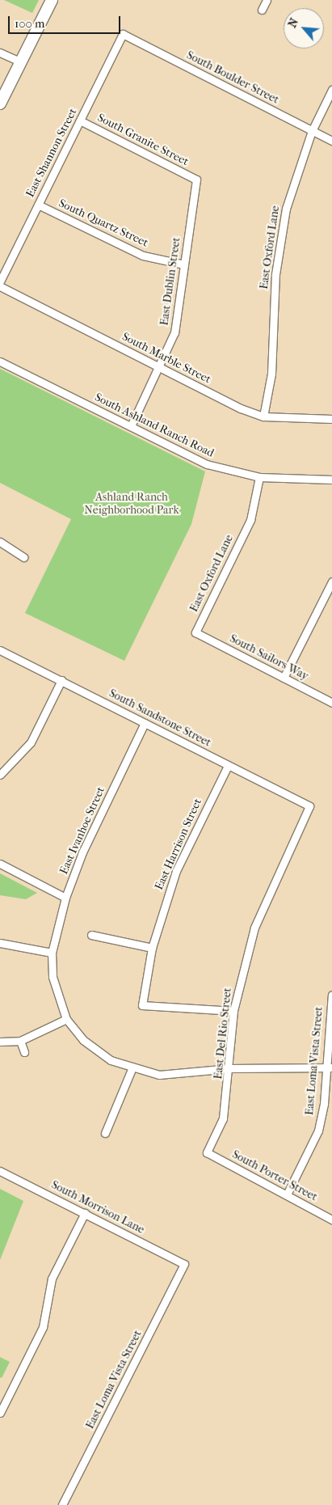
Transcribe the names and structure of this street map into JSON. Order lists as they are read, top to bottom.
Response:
{
  "streets": {
    "street": [
      "South Boulder Street",
      "South Granite Street",
      "East Shannon Street",
      "South Quartz Street",
      "East Oxford Lane",
      "East Dublin Street",
      "South Marble Street",
      "South Ashland Ranch Road",
      "South Sailors Way",
      "South Sandstone Street",
      "East Ivanhoe Street",
      "East Harrison Street",
      "East Del Rio Street",
      "East Loma Vista Street",
      "South Porter Street",
      "South Morrison Lane"
    ]
  },
  "crossings": [
    ["South Boulder Street", "East Shannon Street"],
    ["South Boulder Street", "East Oxford Lane"],
    ["South Granite Street", "East Shannon Street"],
    ["South Granite Street", "East Dublin Street"],
    ["East Shannon Street", "South Quartz Street"],
    ["South Quartz Street", "East Dublin Street"],
    ["East Oxford Lane", "South Marble Street"],
    ["East Oxford Lane", "South Ashland Ranch Road"],
    ["East Oxford Lane", "South Sailors Way"],
    ["East Dublin Street", "South Marble Street"],
    ["East Dublin Street", "South Ashland Ranch Road"],
    ["South Sandstone Street", "East Ivanhoe Street"],
    ["South Sandstone Street", "East Harrison Street"],
    ["South Sandstone Street", "East Del Rio Street"],
    ["East Harrison Street", "East Del Rio Street"],
    ["East Del Rio Street", "South Porter Street"],
    ["East Loma Vista Street", "South Porter Street"],
    ["East Loma Vista Street", "South Morrison Lane"]
  ],
  "parks": ["Ashland Ranch Neighborhood Park"],
  "scale_bar": "100 m",
  "north": "top left"
}
